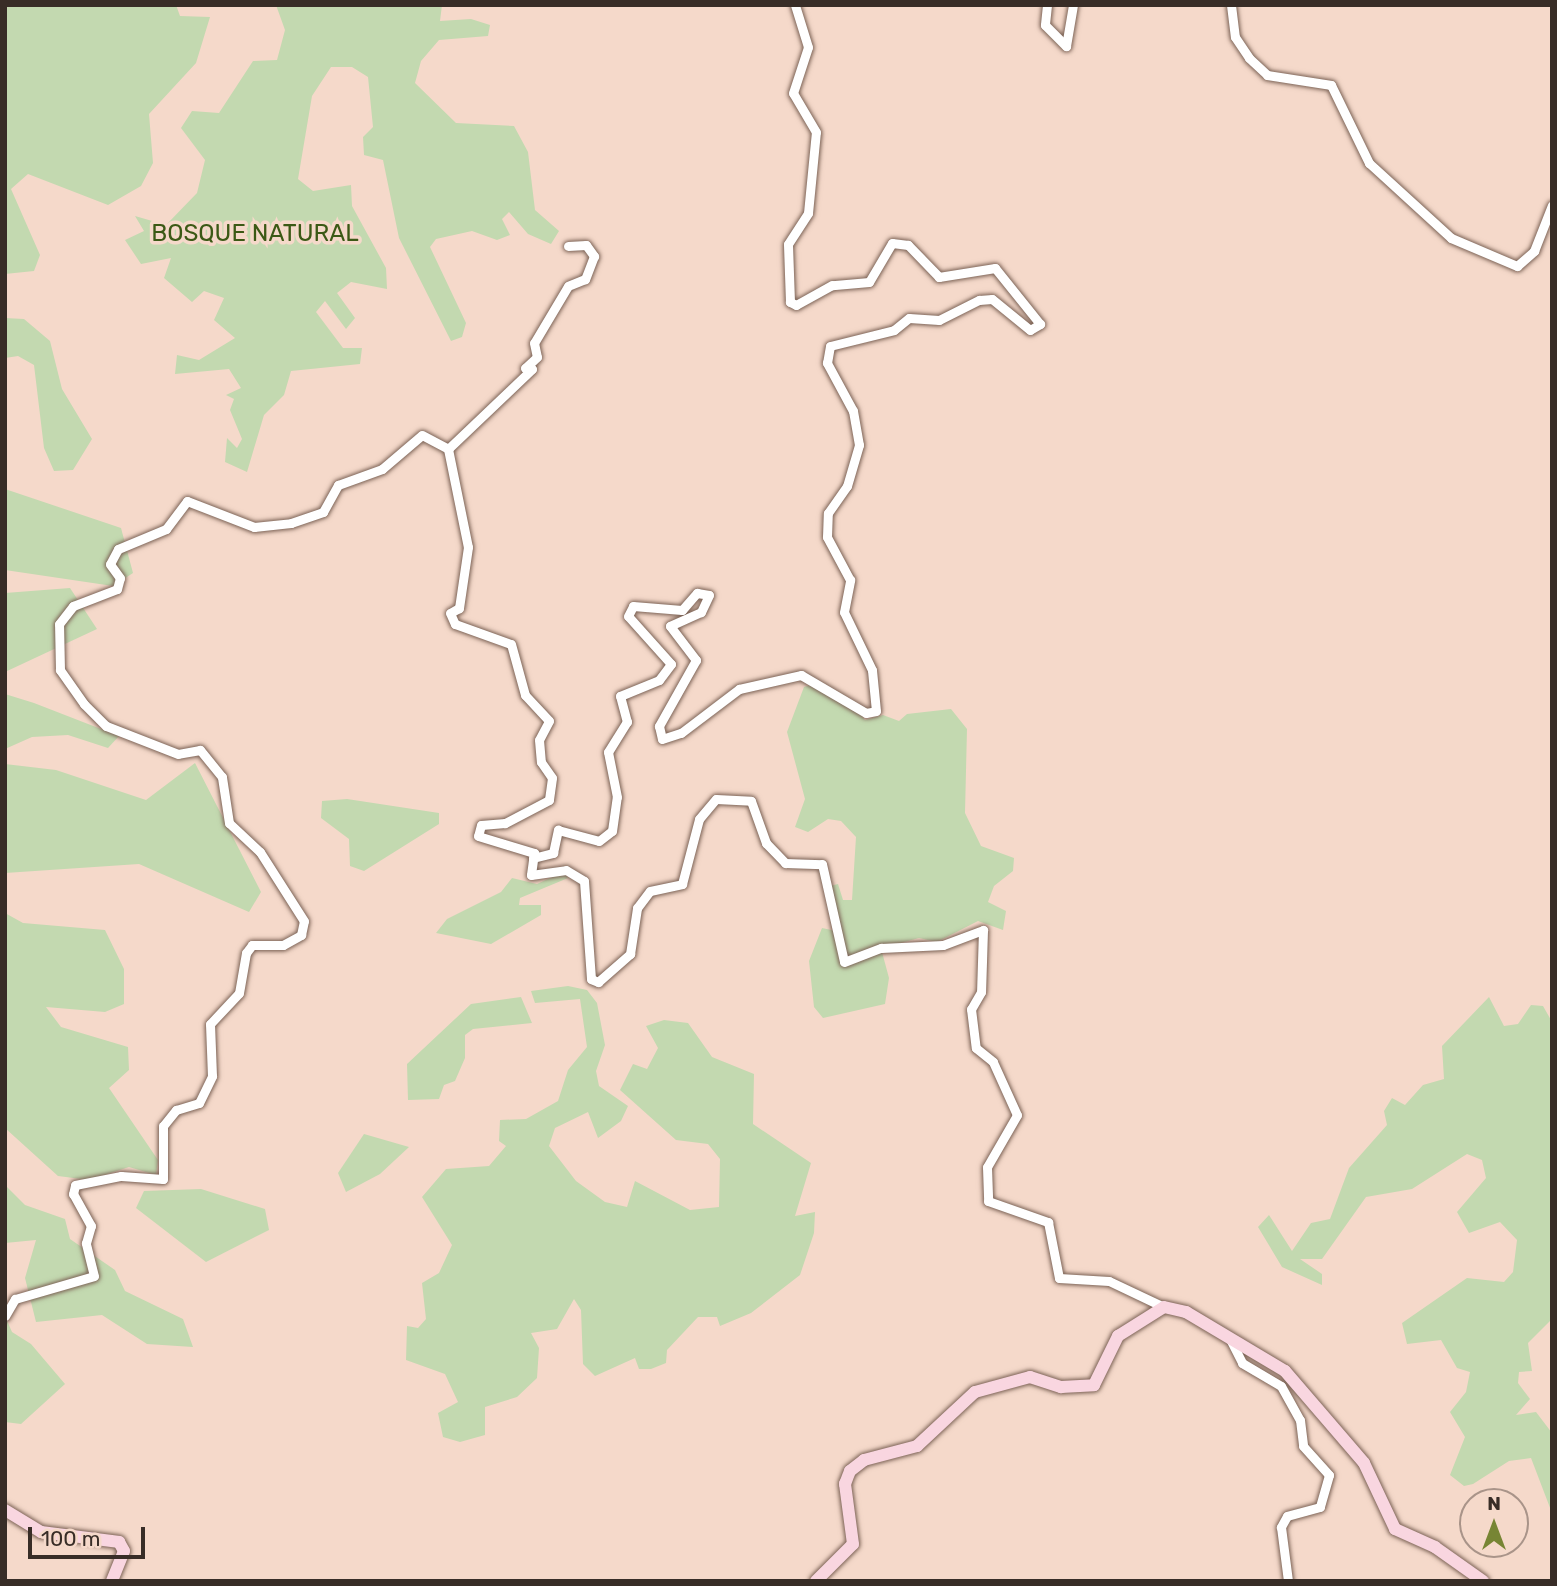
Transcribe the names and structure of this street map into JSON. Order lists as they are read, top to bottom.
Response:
{
  "parks": ["BOSQUE NATURAL"],
  "scale_bar": "100 m",
  "north": "top"
}
